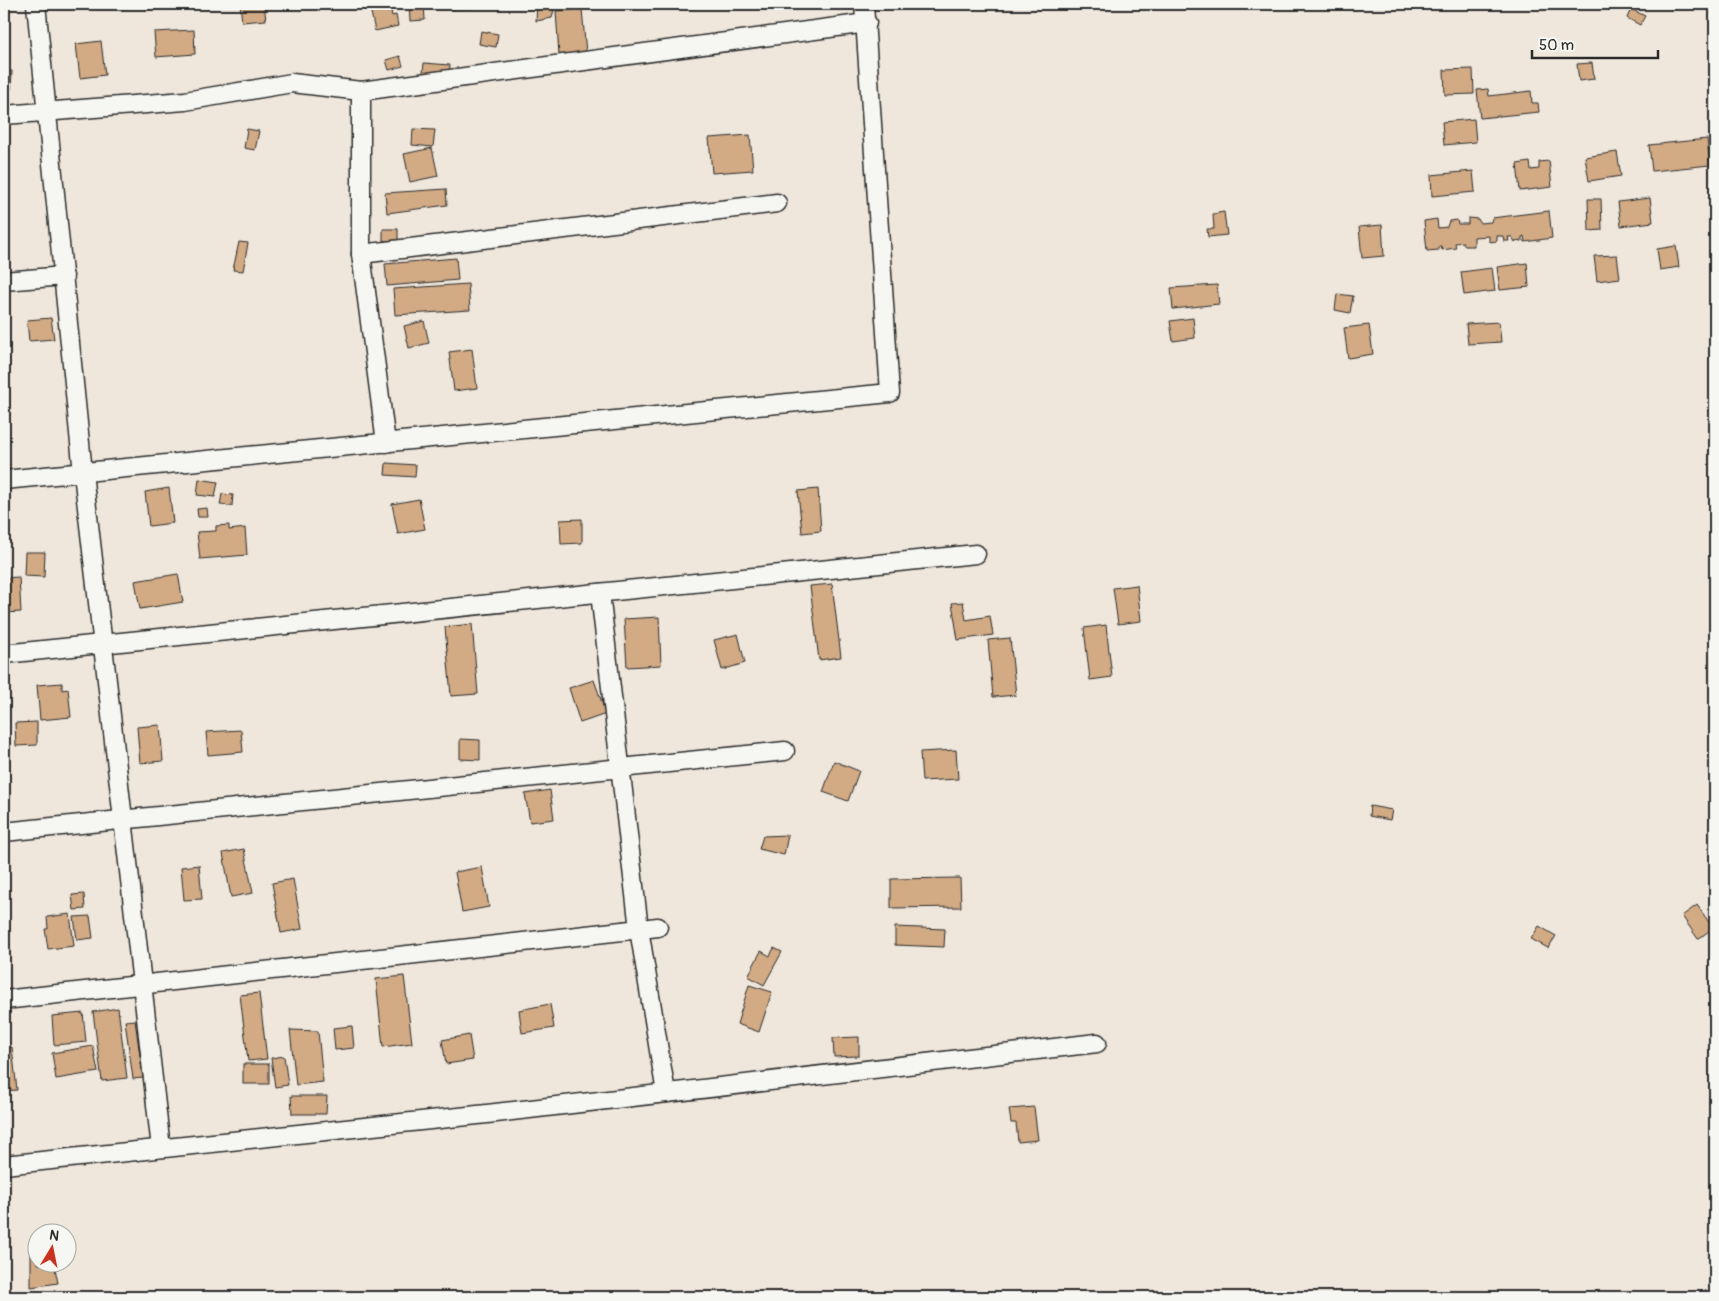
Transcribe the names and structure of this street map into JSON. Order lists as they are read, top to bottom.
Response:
{
  "scale_bar": "50 m",
  "north": "top"
}
